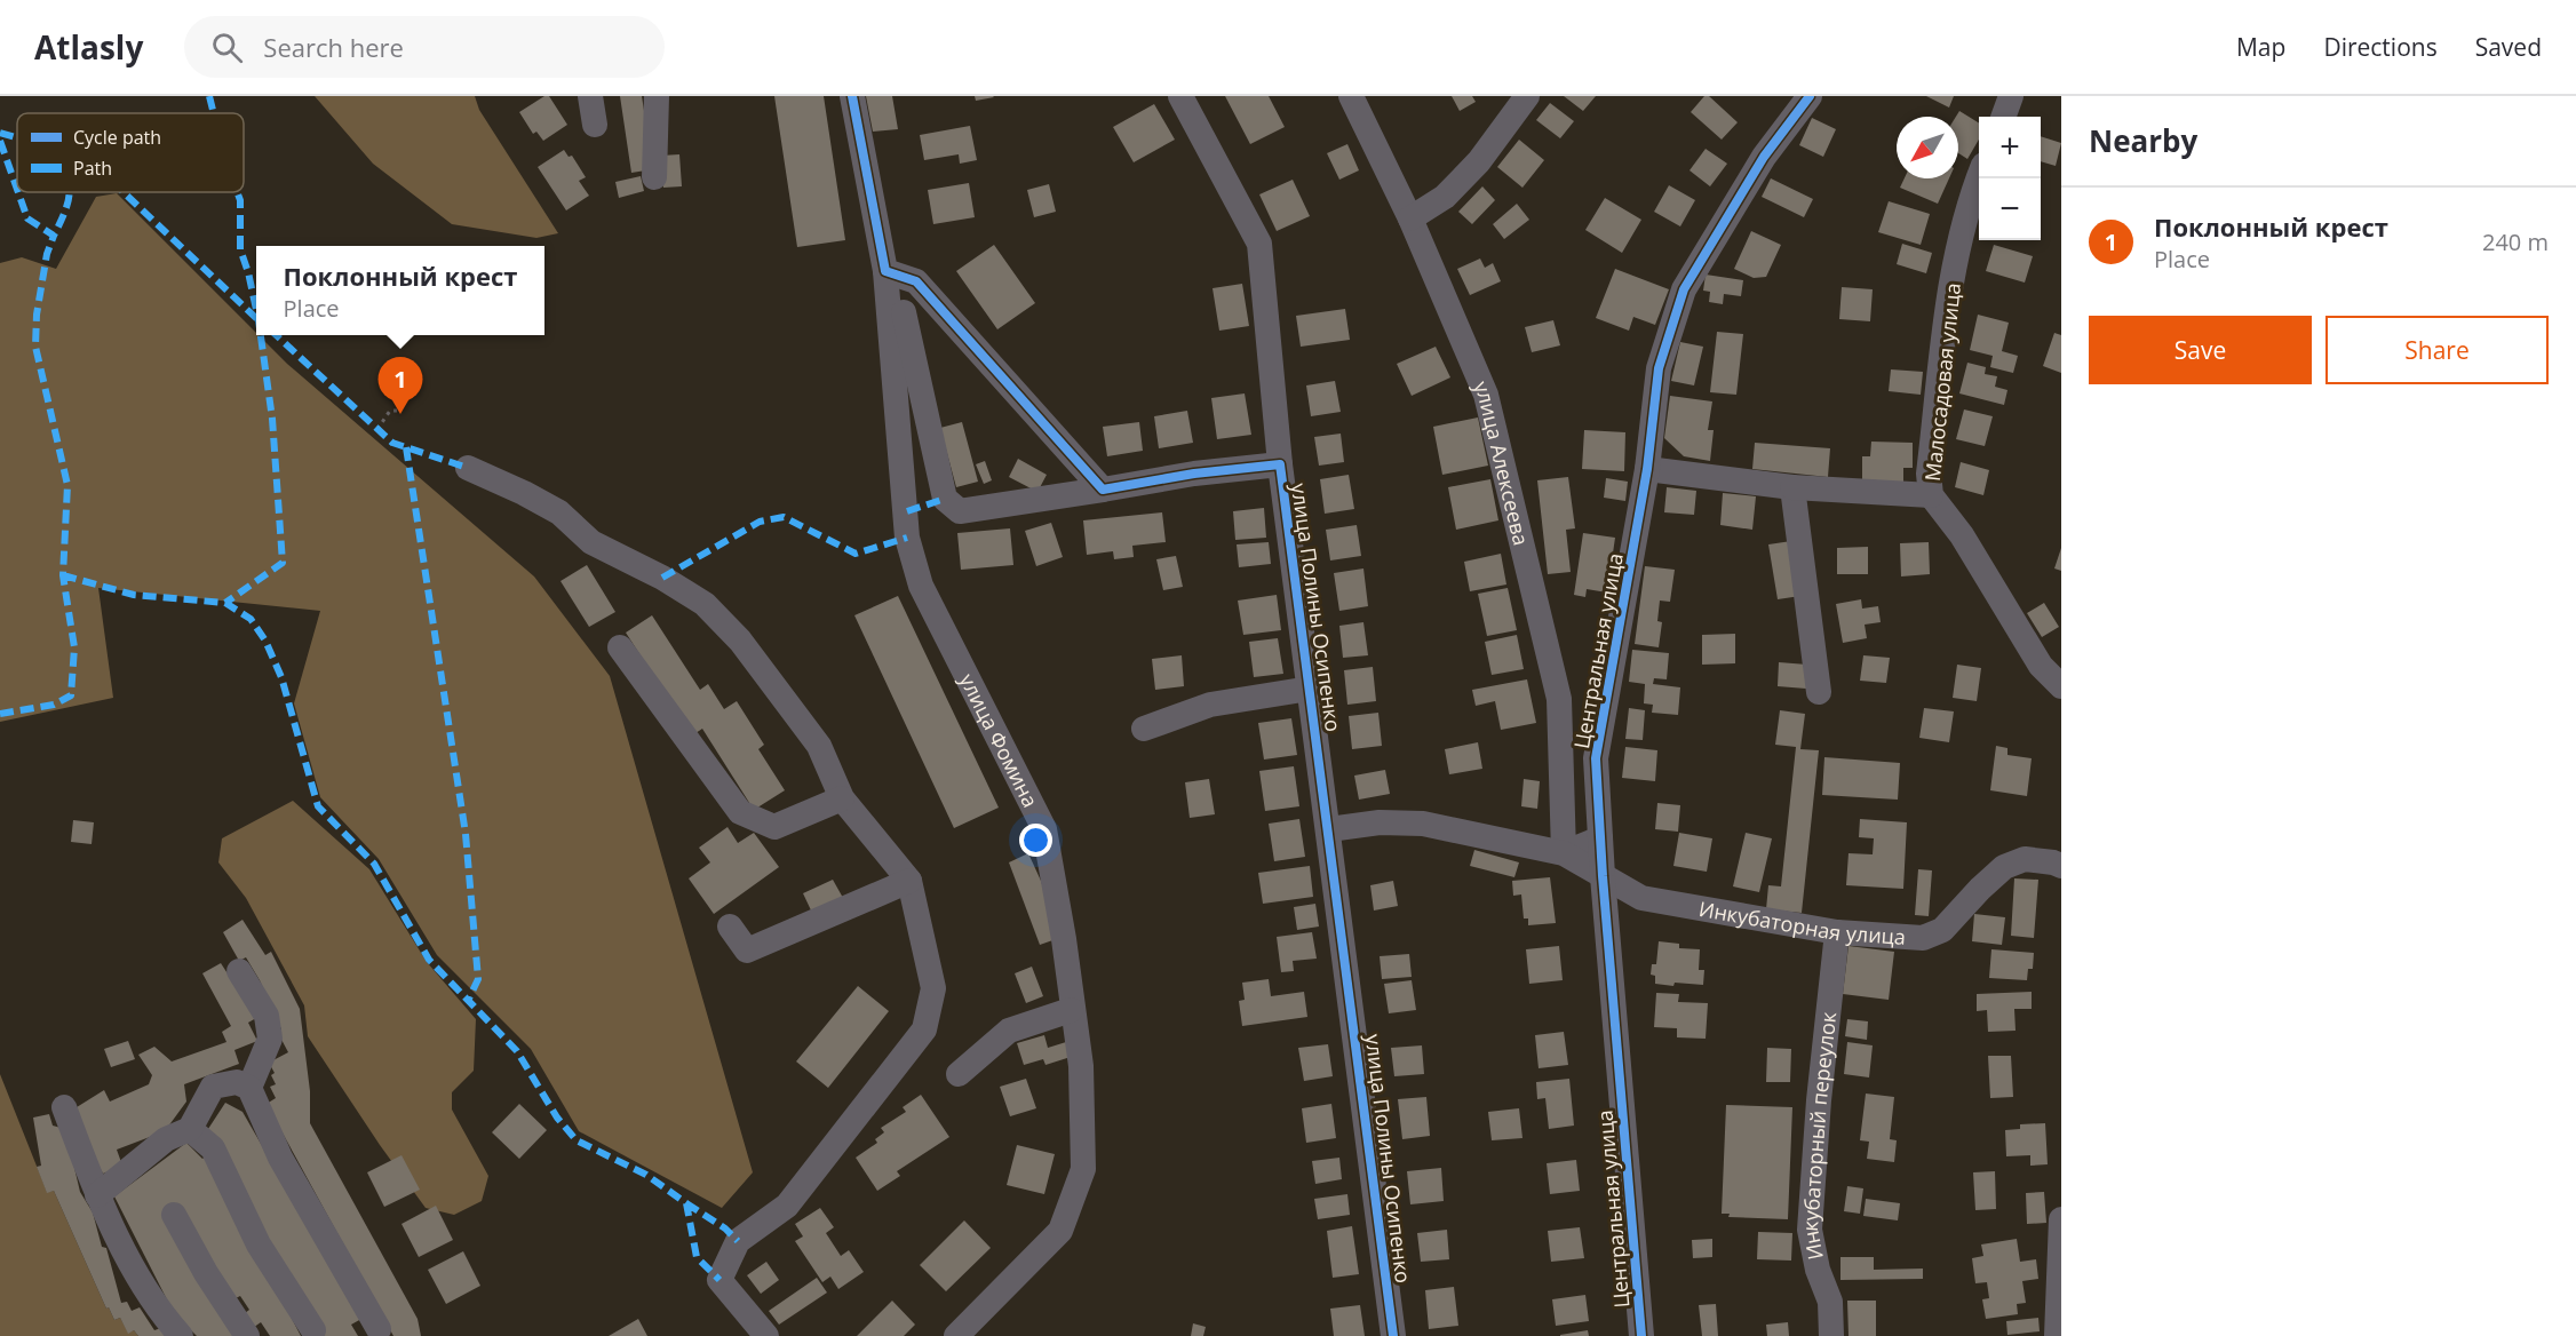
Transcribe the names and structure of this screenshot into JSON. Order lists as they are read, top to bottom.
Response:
{
  "streets": {
    "street": [
      "Малосадовая улица",
      "улица Алексеева",
      "улица Полины Осипенко",
      "Центральная улица",
      "улица Фомина",
      "Инкубаторная улица",
      "Инкубаторный переулок"
    ]
  },
  "crossings": [
    ["улица Алексеева", "Инкубаторная улица"],
    ["улица Полины Осипенко", "улица Фомина"],
    ["улица Полины Осипенко", "Инкубаторная улица"],
    ["Центральная улица", "Инкубаторная улица"],
    ["Инкубаторная улица", "Инкубаторный переулок"]
  ],
  "legend": ["Cycle path", "Path"],
  "north": "bottom left",
  "page": {
    "header": "Atlasly",
    "search": "Search here",
    "nav": ["Map", "Directions", "Saved"],
    "heading": "Nearby",
    "map_buttons": ["+", "−"],
    "list": [
      {
        "mark": "1",
        "name": "Поклонный крест",
        "note": "Place",
        "value": "240 m"
      }
    ],
    "popup": ["Поклонный крест", "Place"],
    "buttons": ["Save", "Share"],
    "pins": "1"
  }
}
